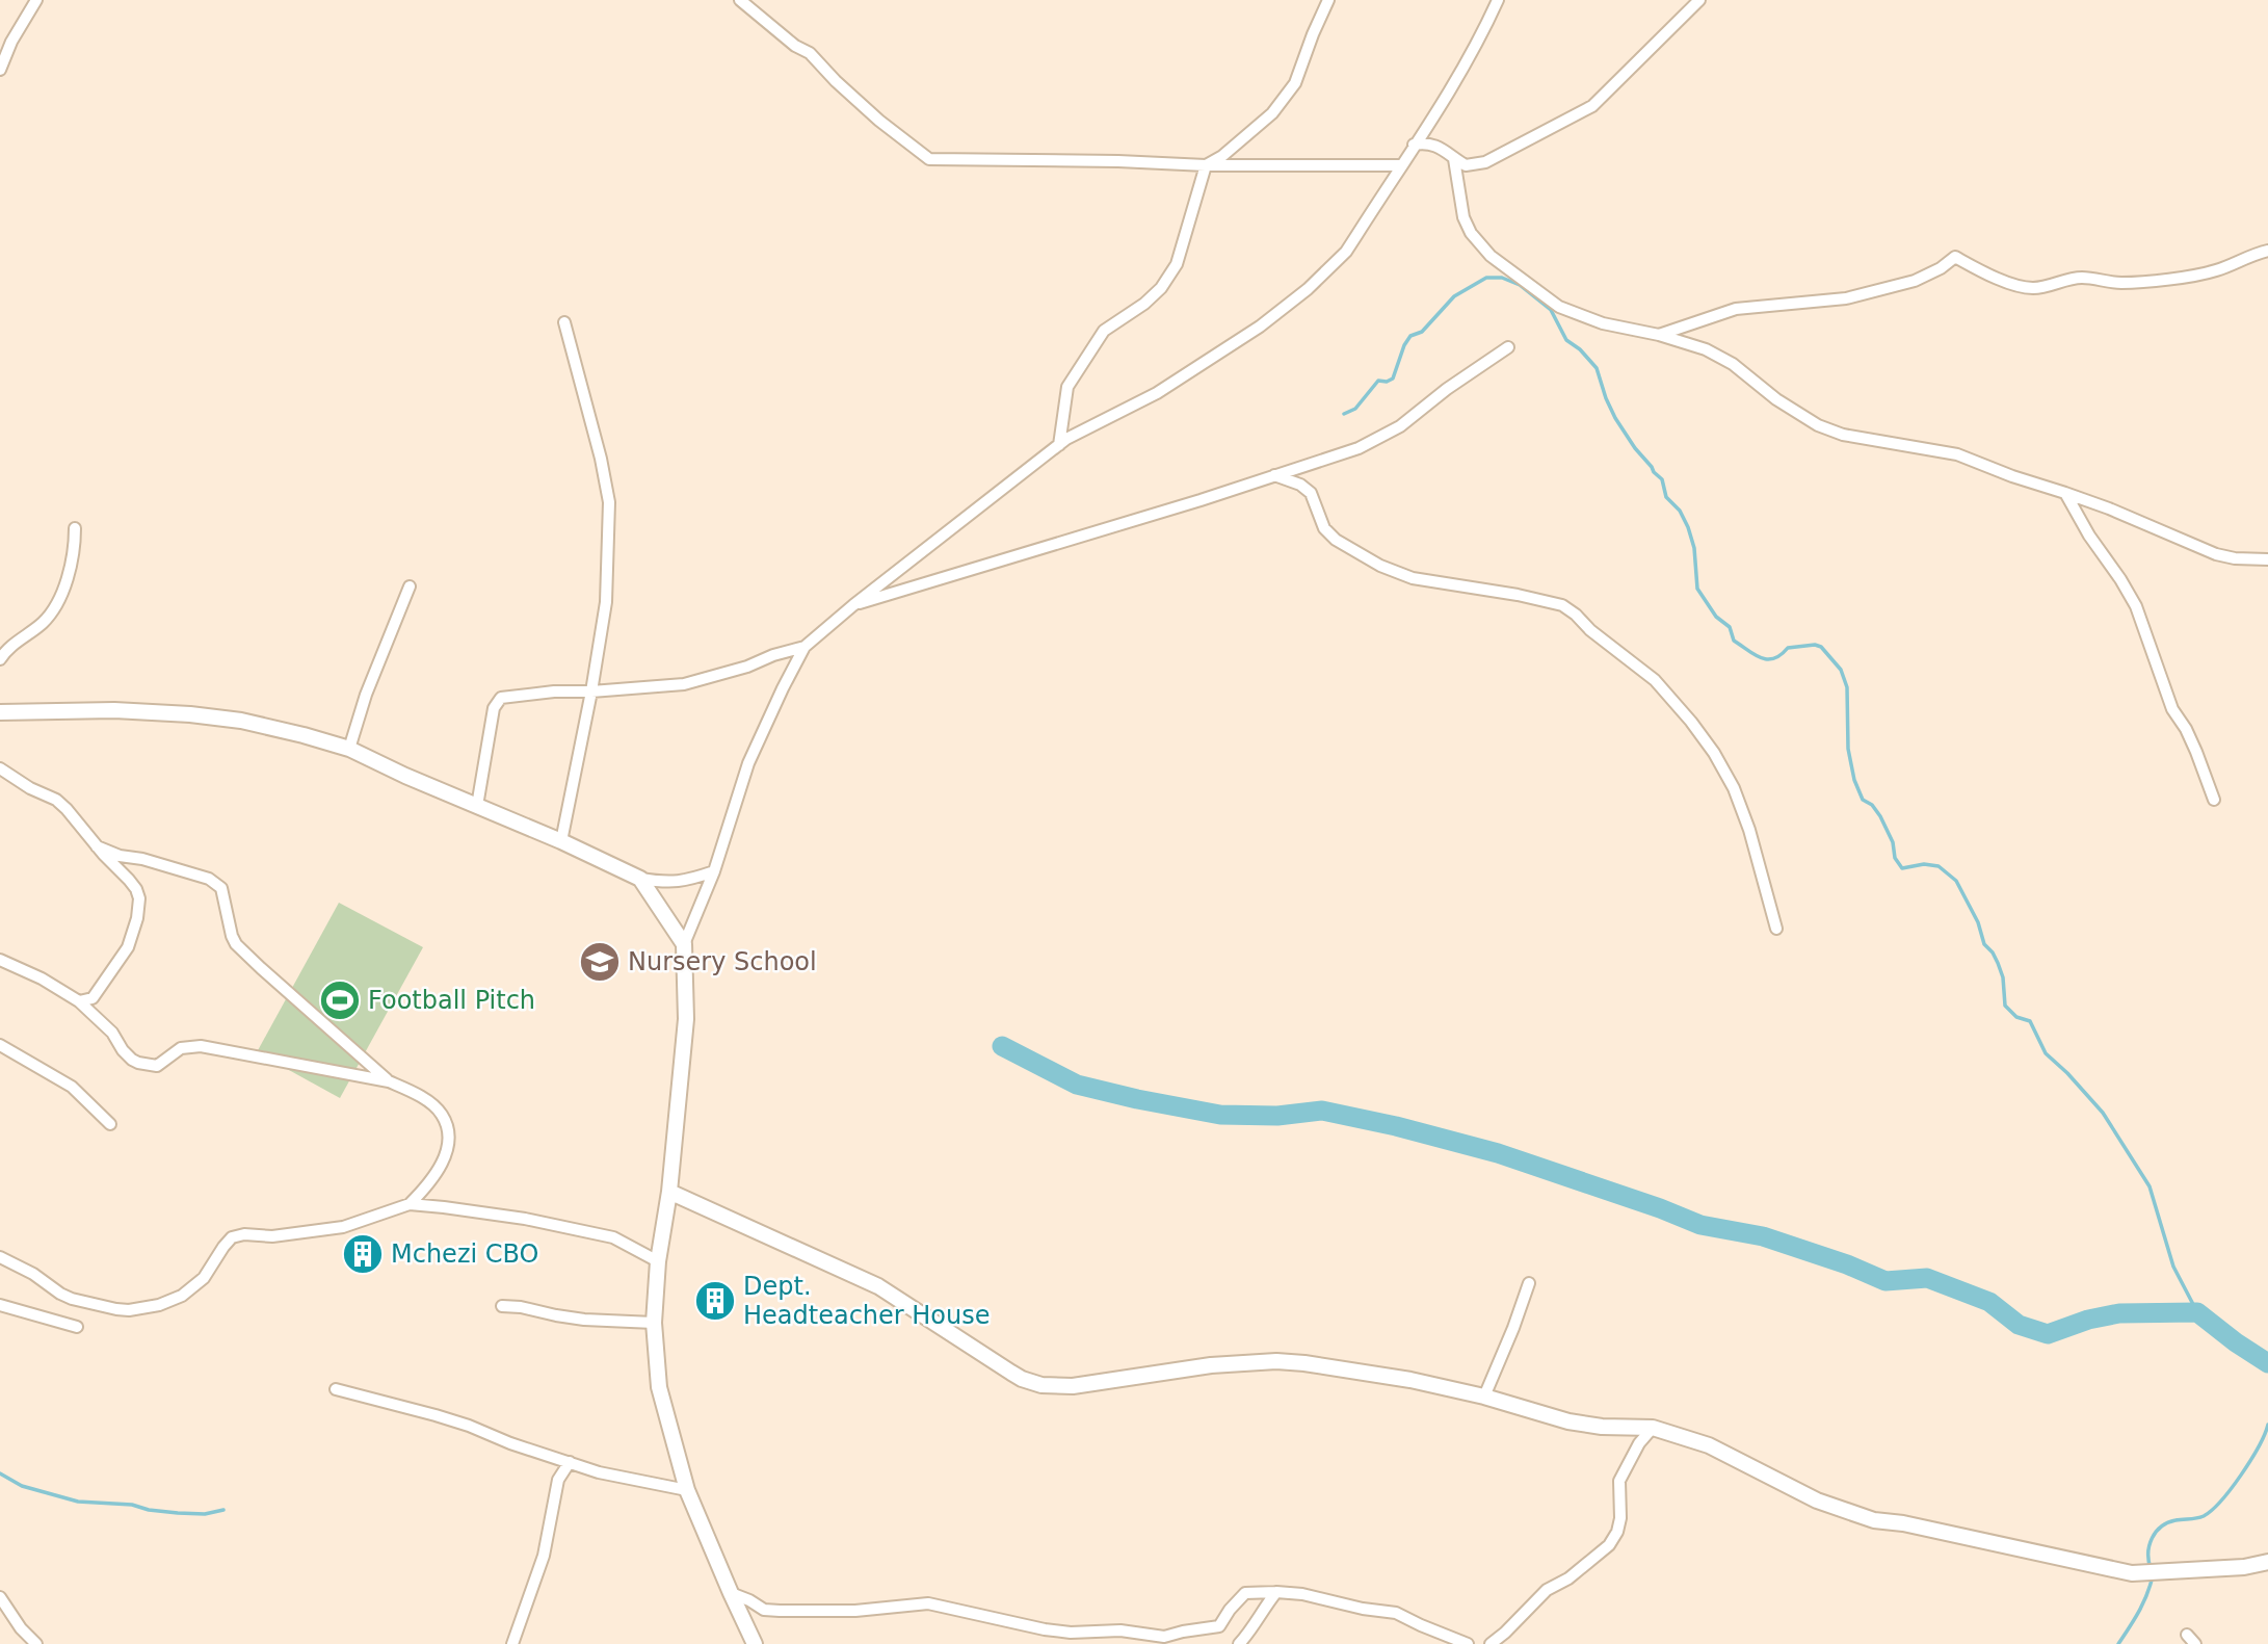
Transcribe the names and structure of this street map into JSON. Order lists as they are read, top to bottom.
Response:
{
  "places": {
    "school or university": ["Nursery School"],
    "sports": ["Football Pitch"],
    "building": ["Mchezi CBO", "Dept. Headteacher House"]
  }
}
